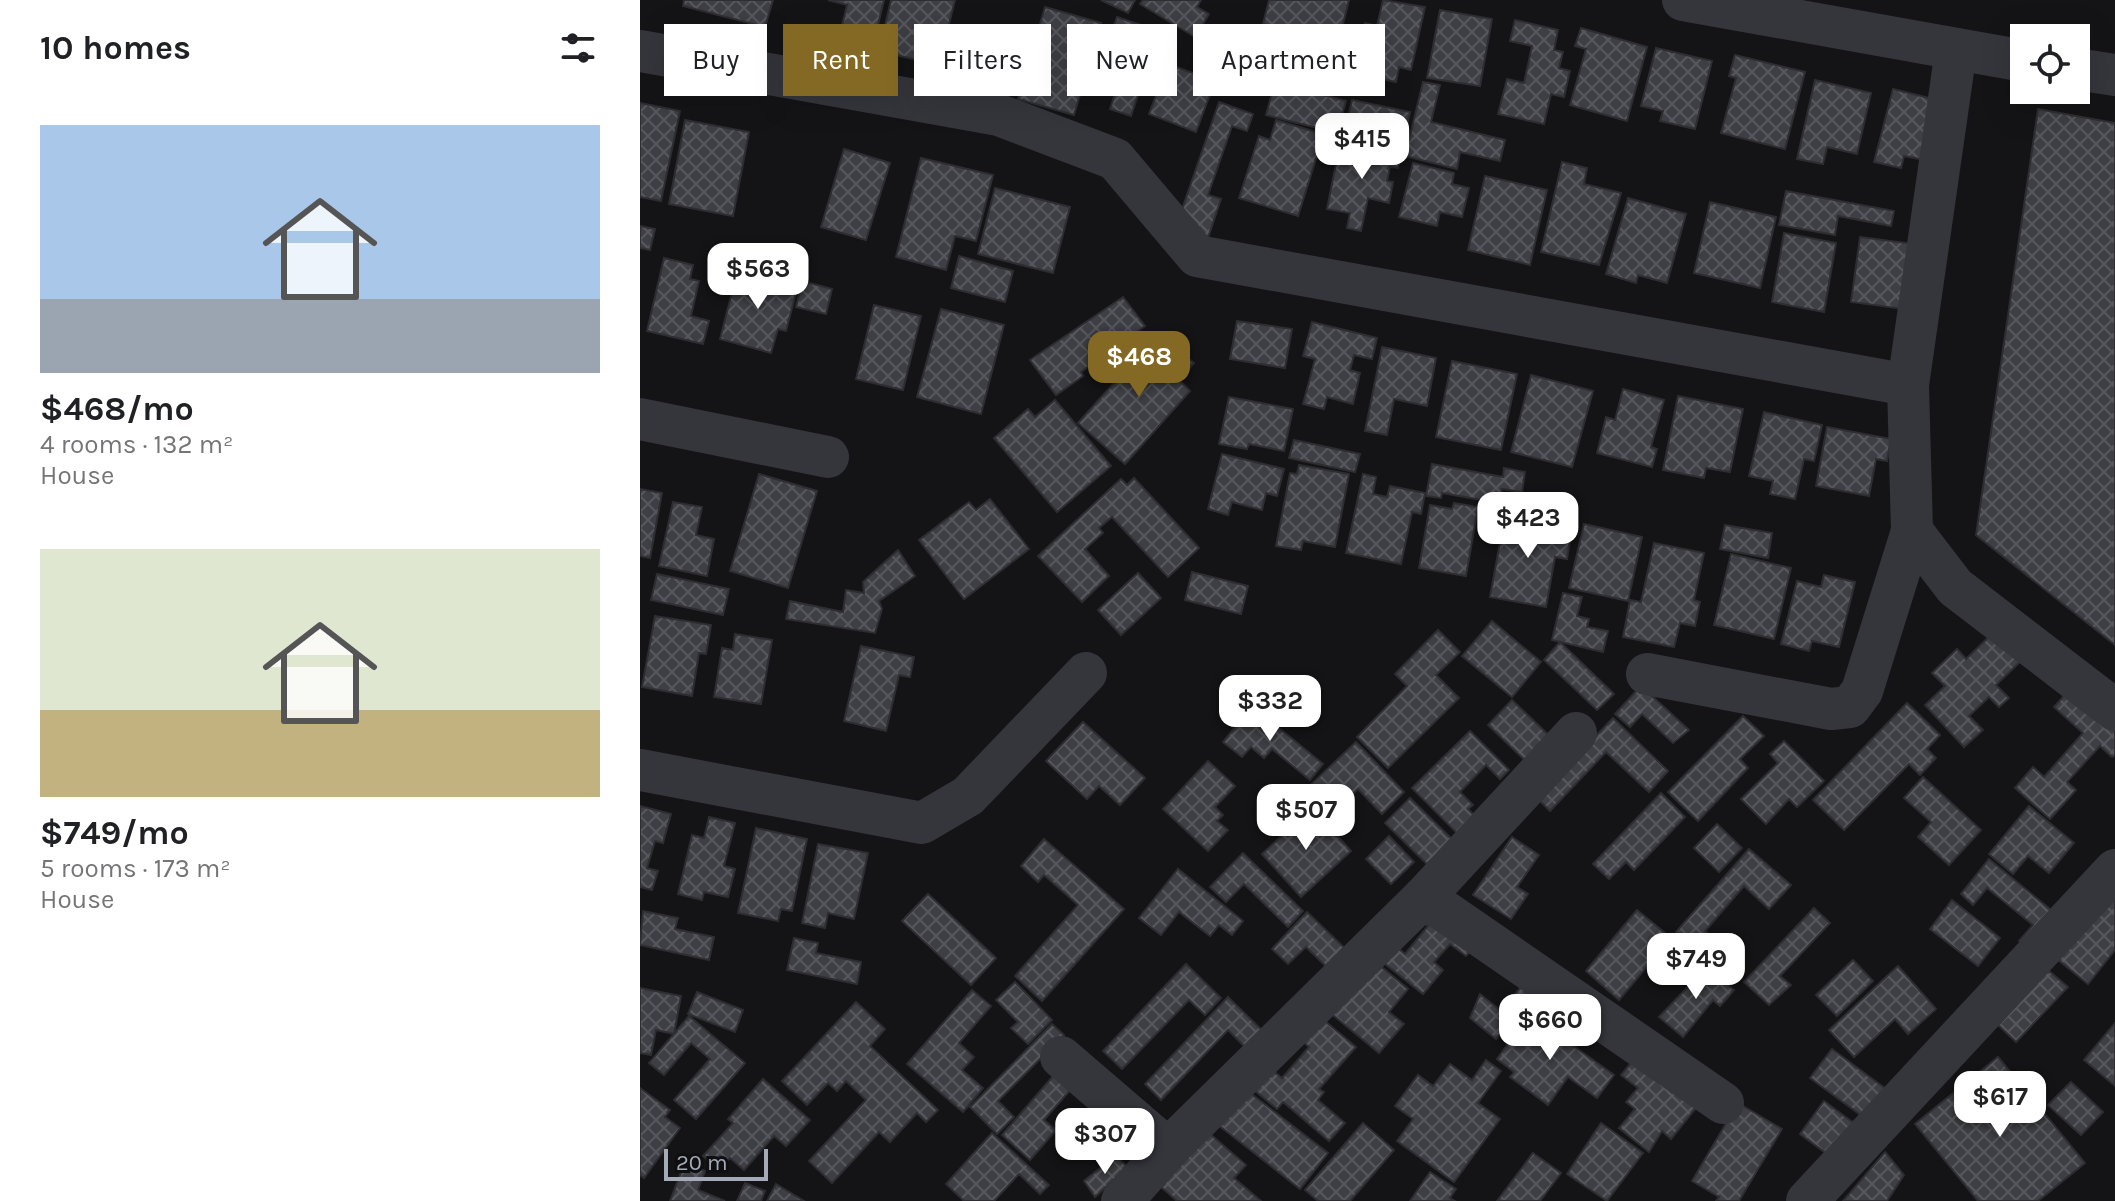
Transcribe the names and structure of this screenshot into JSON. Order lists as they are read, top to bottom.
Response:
{
  "scale_bar": "20 m",
  "page": {
    "heading": "10 homes",
    "chip": [
      "Buy",
      "Rent",
      "Filters",
      "New",
      "Apartment"
    ],
    "list": [
      {
        "name": "$468/mo",
        "note": "4 rooms · 132 m² · House"
      },
      {
        "name": "$749/mo",
        "note": "5 rooms · 173 m² · House"
      }
    ],
    "price": [
      "$415",
      "$563",
      "$468",
      "$423",
      "$332",
      "$507",
      "$749",
      "$660",
      "$617",
      "$307"
    ],
    "scale": "20 m"
  }
}
